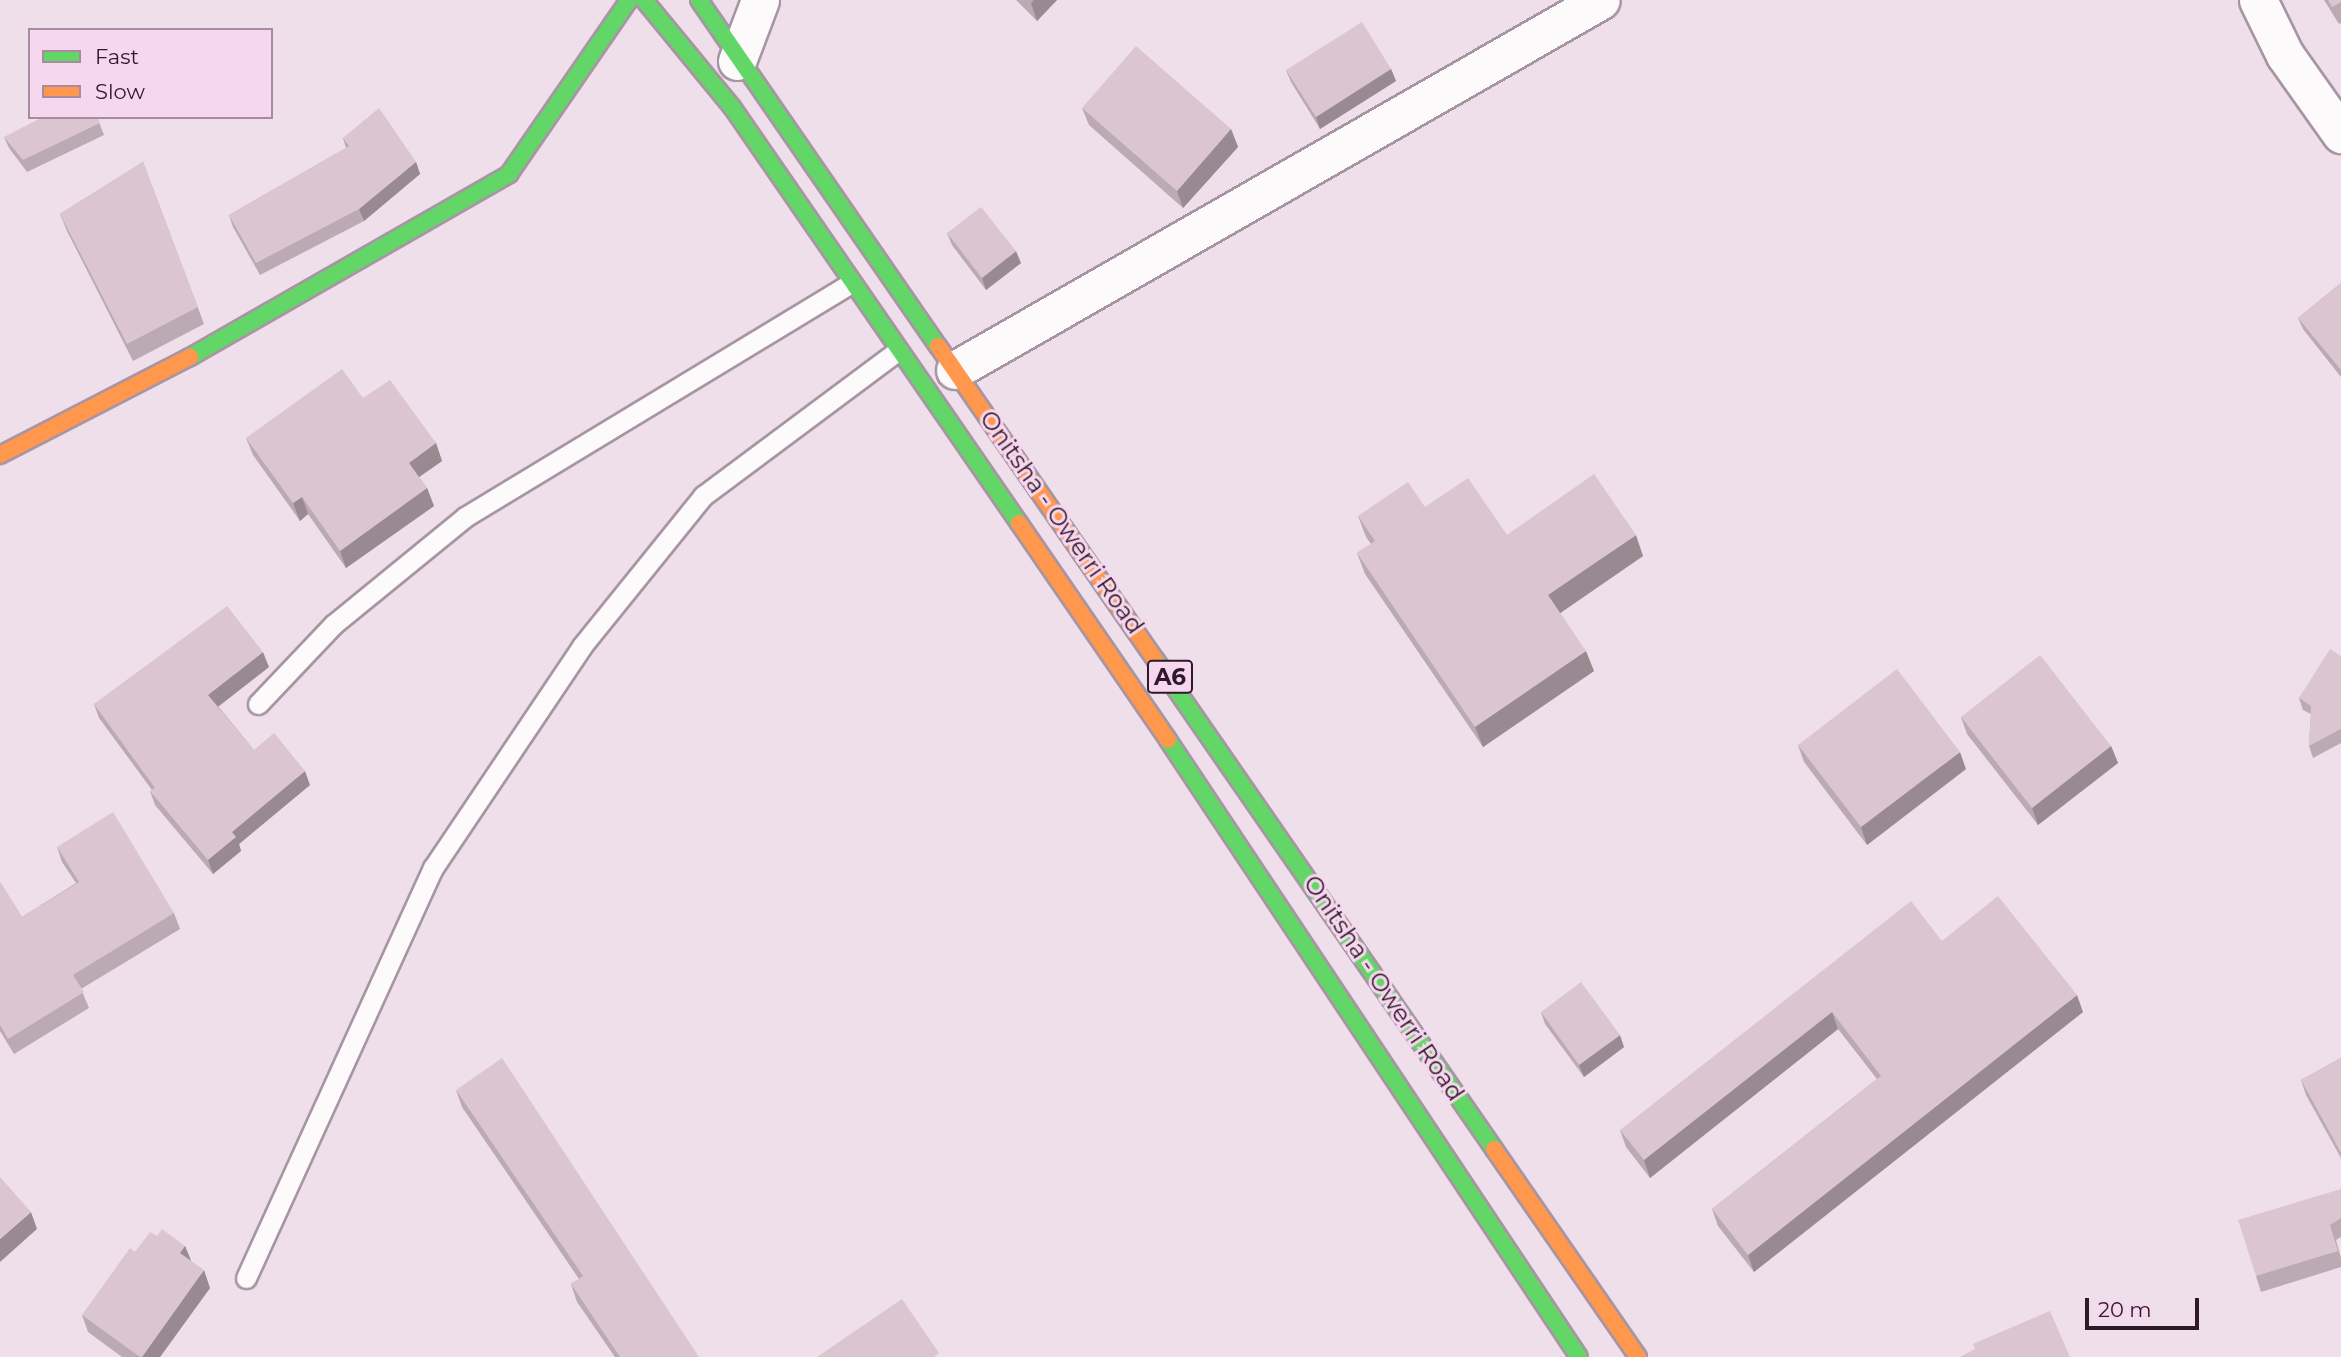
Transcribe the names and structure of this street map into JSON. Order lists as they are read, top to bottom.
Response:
{
  "streets": {
    "main road": ["Onitsha - Owerri Road", "A6"]
  },
  "legend": ["Fast", "Slow"],
  "scale_bar": "20 m"
}
